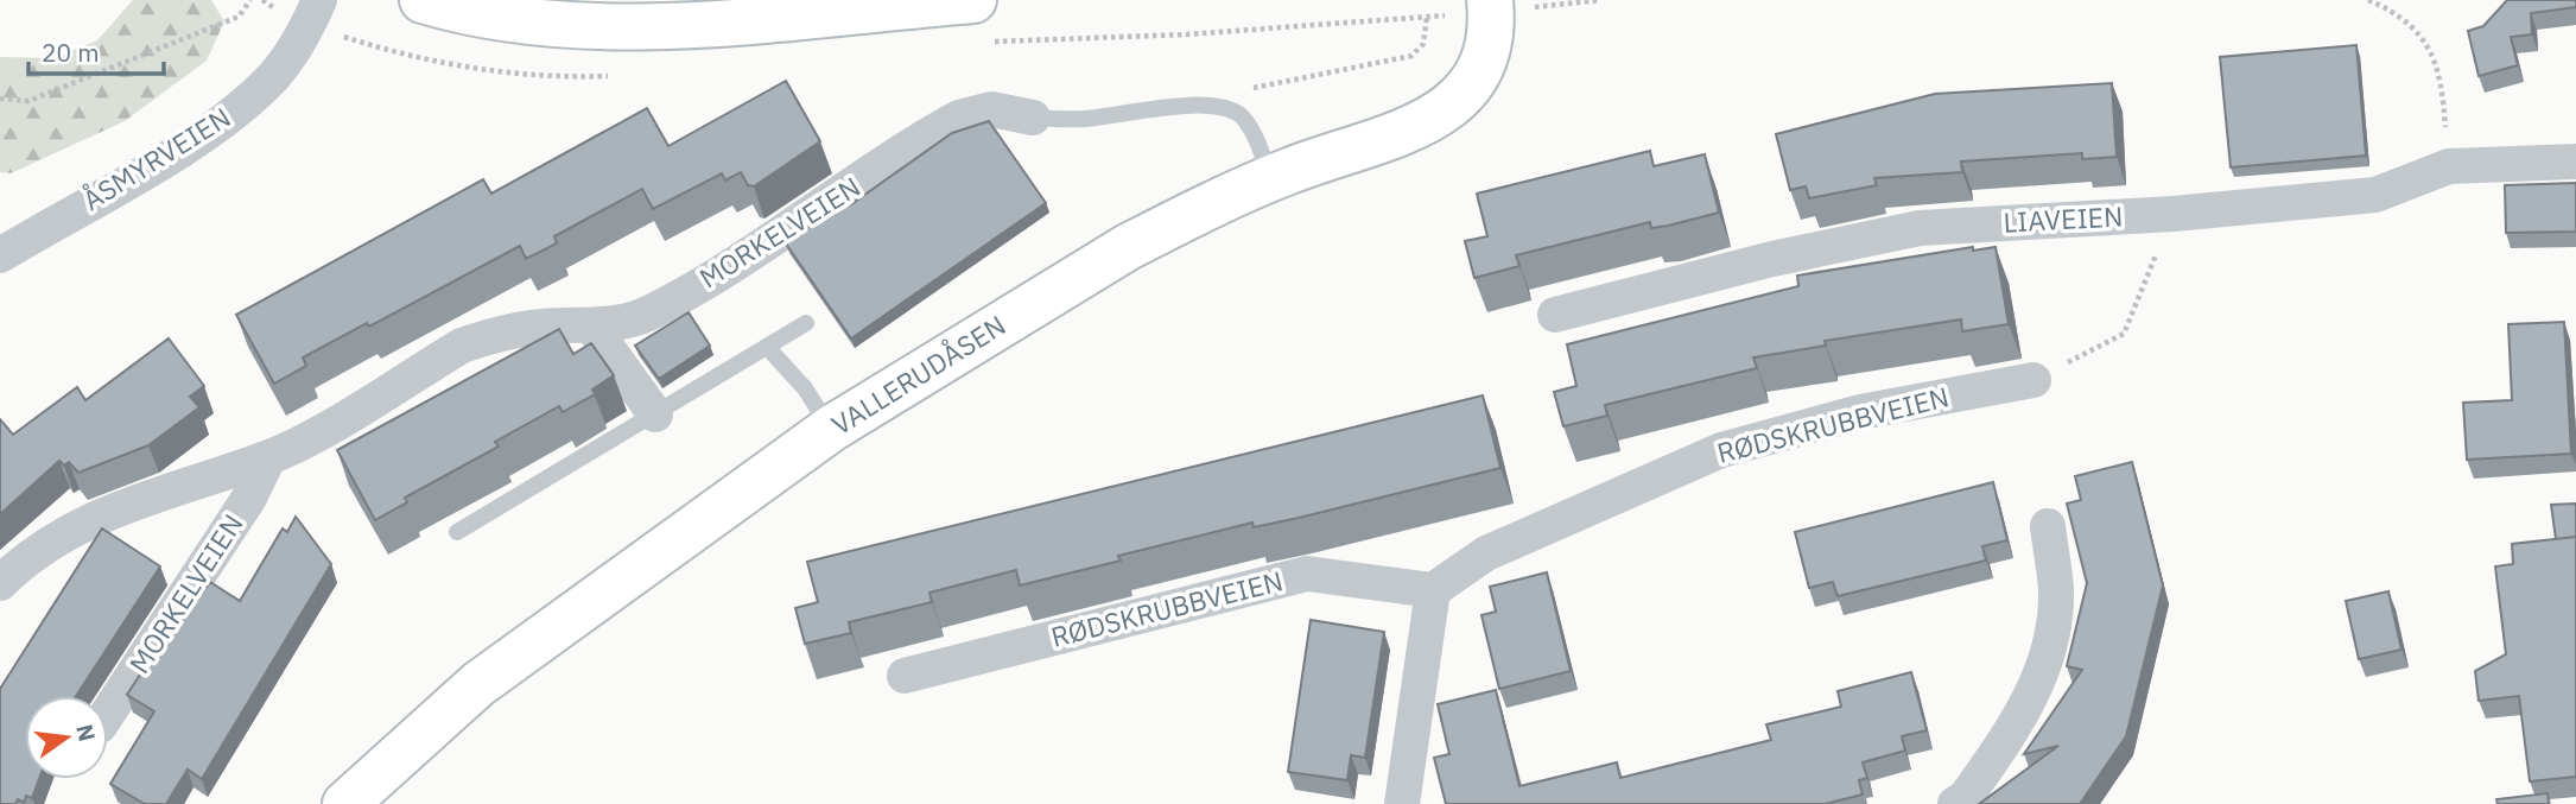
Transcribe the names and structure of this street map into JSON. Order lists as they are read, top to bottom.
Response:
{
  "streets": {
    "street": [
      "ÅSMYRVEIEN",
      "LIAVEIEN",
      "MORKELVEIEN",
      "VALLERUDÅSEN",
      "RØDSKRUBBVEIEN"
    ]
  },
  "scale_bar": "20 m",
  "north": "right"
}
